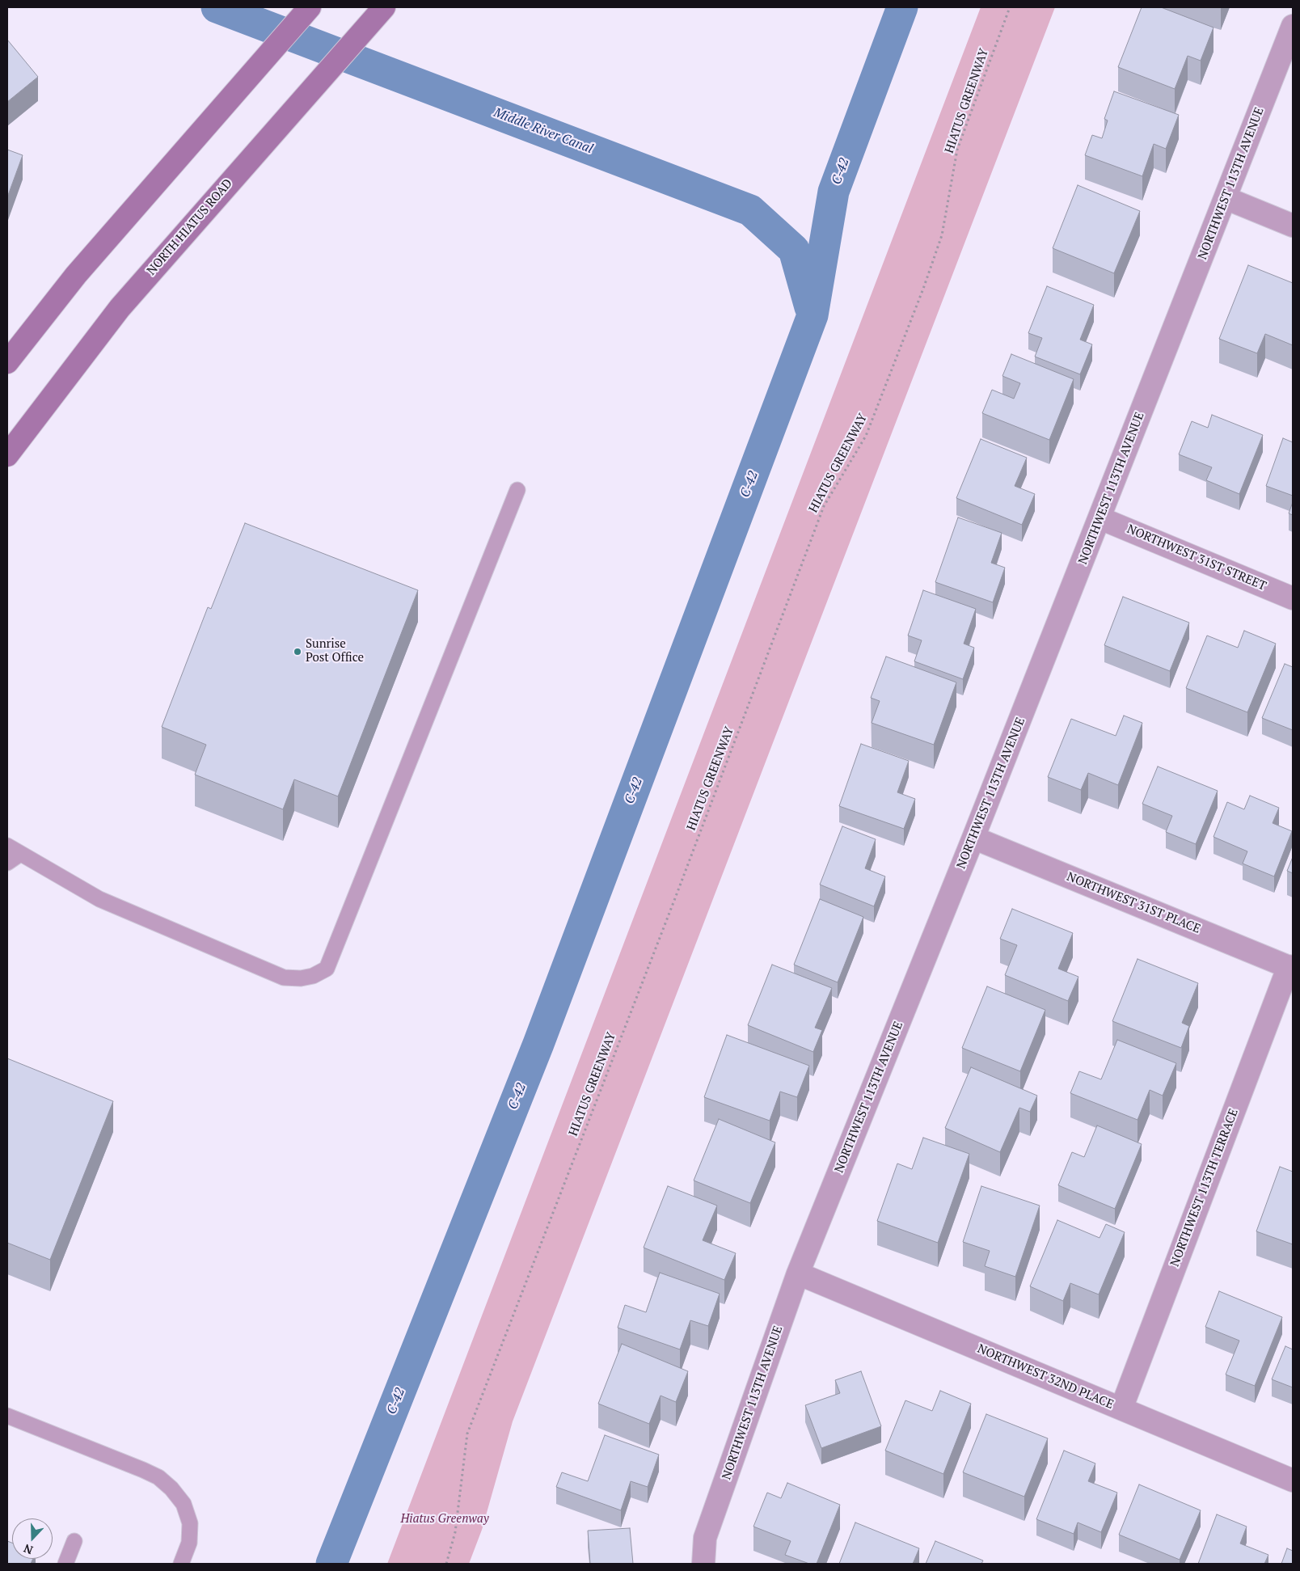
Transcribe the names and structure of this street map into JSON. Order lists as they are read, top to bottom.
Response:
{
  "streets": {
    "main road": ["NORTH HIATUS ROAD"],
    "street": [
      "NORTHWEST 113TH AVENUE",
      "NORTHWEST 31ST STREET",
      "NORTHWEST 31ST PLACE",
      "NORTHWEST 113TH TERRACE",
      "NORTHWEST 32ND PLACE"
    ],
    "path": ["HIATUS GREENWAY"]
  },
  "crossings": [
    ["NORTHWEST 113TH AVENUE", "NORTHWEST 31ST STREET"],
    ["NORTHWEST 113TH AVENUE", "NORTHWEST 31ST PLACE"],
    ["NORTHWEST 113TH AVENUE", "NORTHWEST 32ND PLACE"],
    ["NORTHWEST 31ST PLACE", "NORTHWEST 113TH TERRACE"],
    ["NORTHWEST 113TH TERRACE", "NORTHWEST 32ND PLACE"]
  ],
  "water": ["Middle River Canal", "C-42"],
  "parks": ["Hiatus Greenway"],
  "places": ["Sunrise Post Office"],
  "north": "bottom"
}
